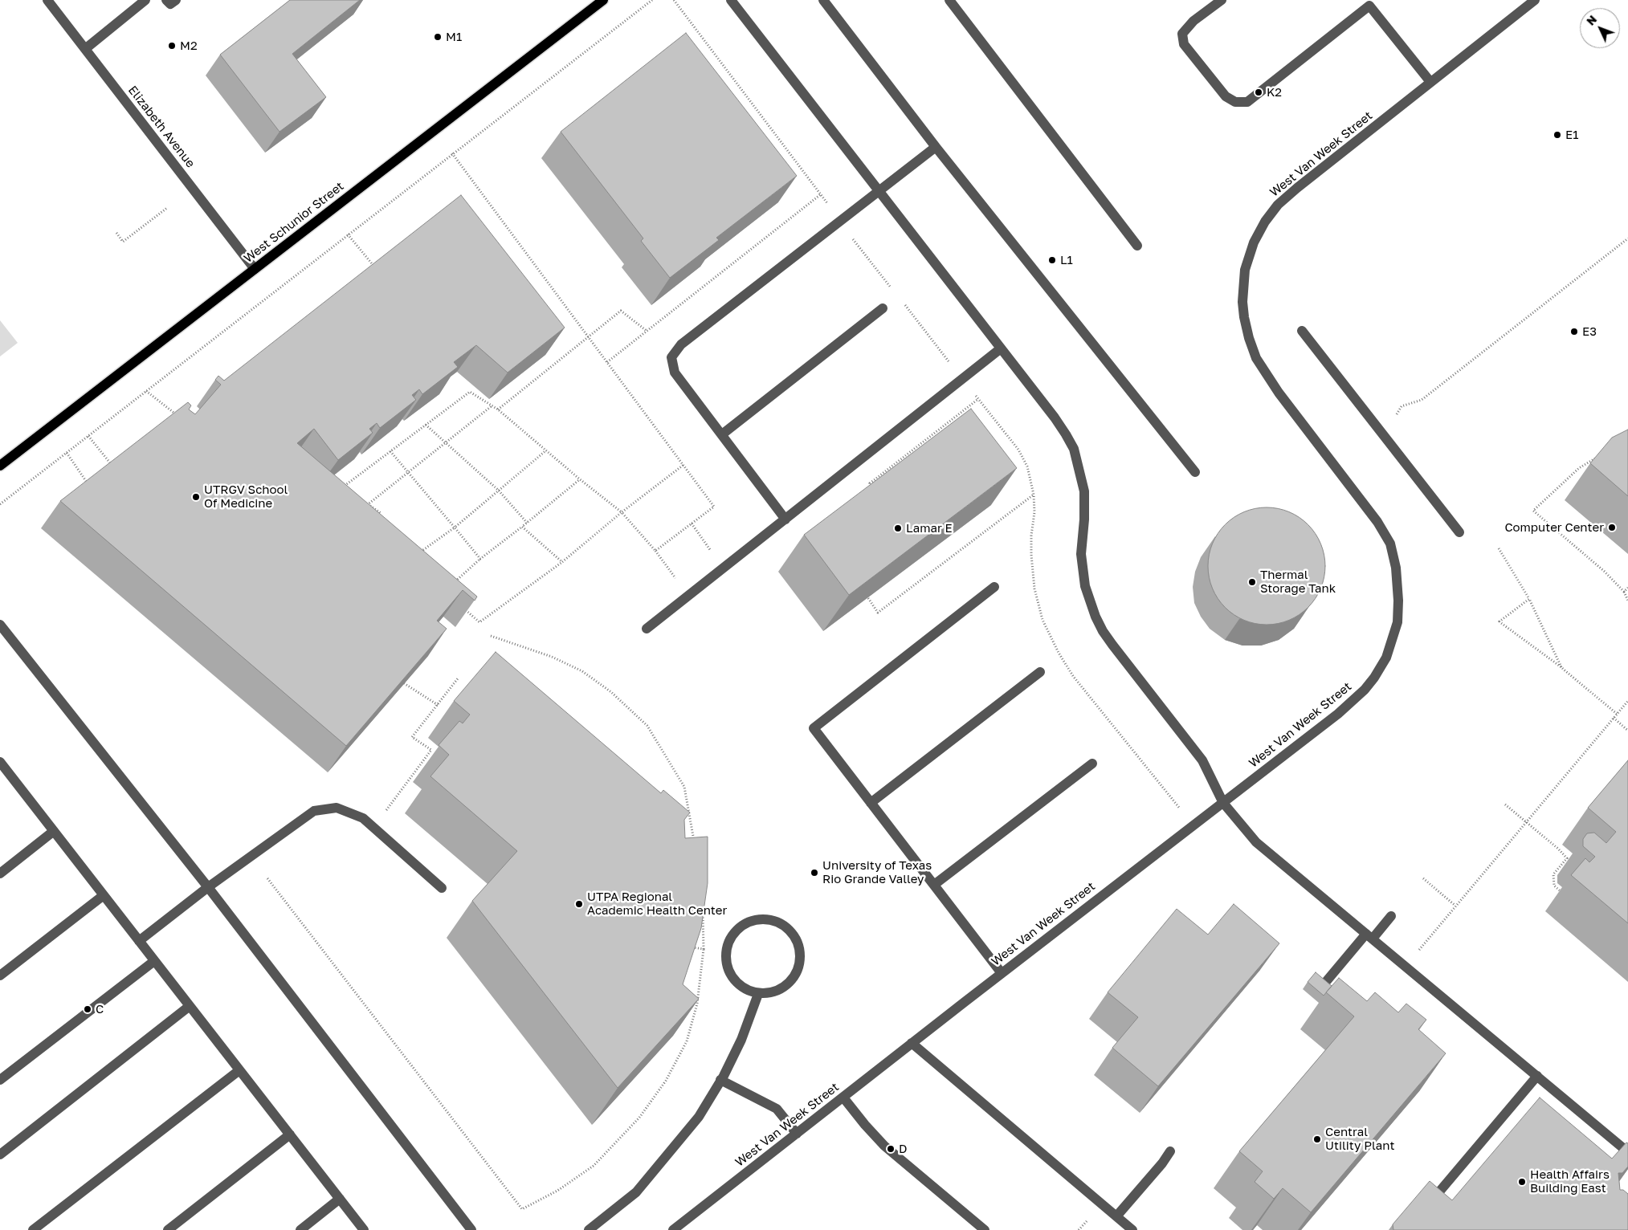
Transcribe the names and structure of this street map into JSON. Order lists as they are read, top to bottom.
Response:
{
  "streets": {
    "main road": ["West Schunior Street"],
    "street": ["Elizabeth Avenue", "West Van Week Street"]
  },
  "crossings": [
    ["Elizabeth Avenue", "West Schunior Street"]
  ],
  "places": [
    "M1",
    "M2",
    "K2",
    "E1",
    "L1",
    "E3",
    "UTRGV School Of Medicine",
    "Computer Center",
    "Lamar E",
    "Thermal Storage Tank",
    "University of Texas Rio Grande Valley",
    "UTPA Regional Academic Health Center",
    "C",
    "Central Utility Plant",
    "D",
    "Health Affairs Building East"
  ],
  "north": "top left"
}
